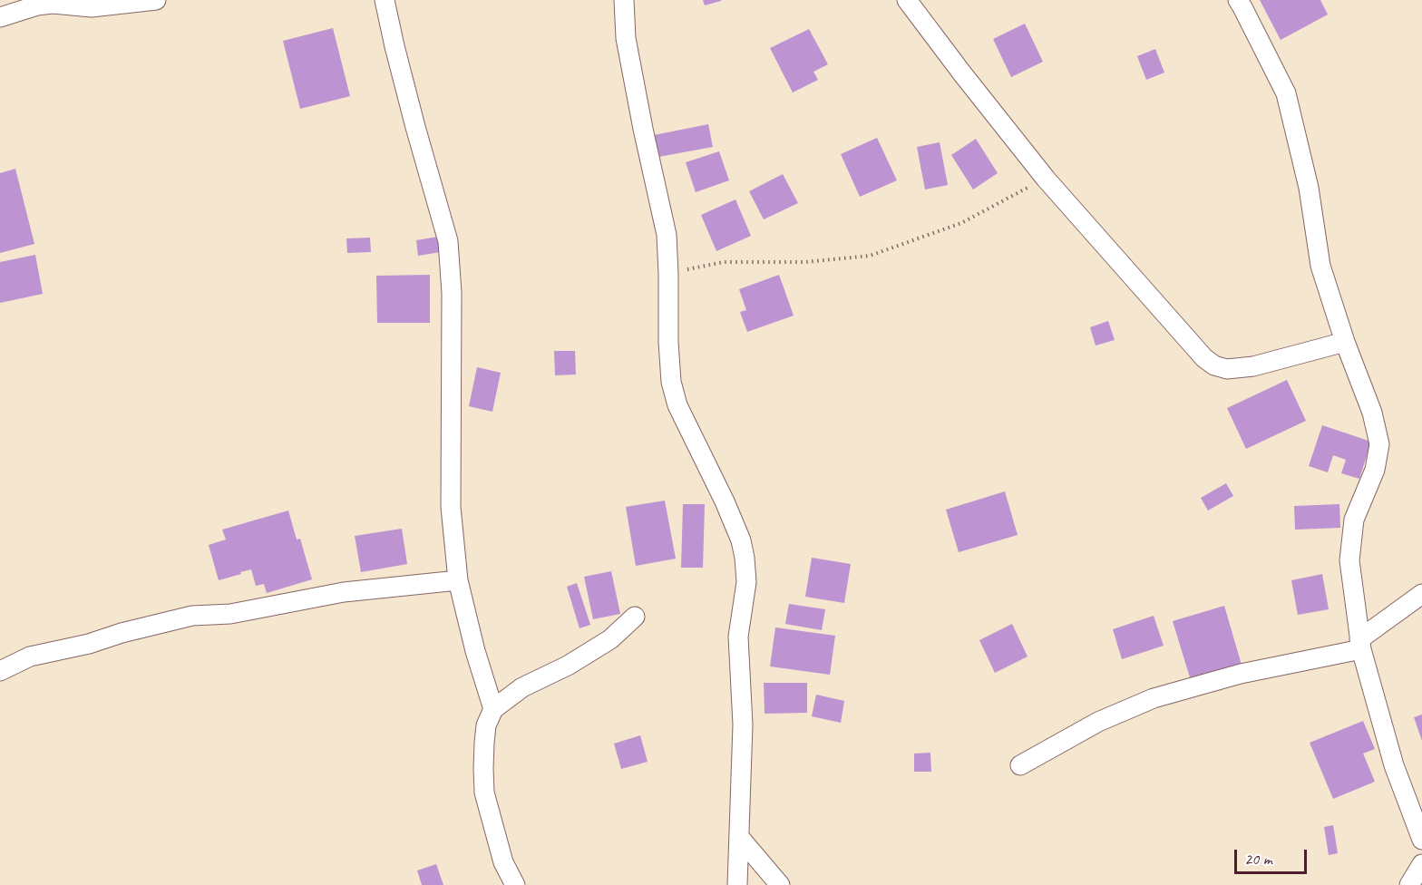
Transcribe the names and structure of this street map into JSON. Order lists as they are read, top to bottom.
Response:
{
  "scale_bar": "20 m"
}
